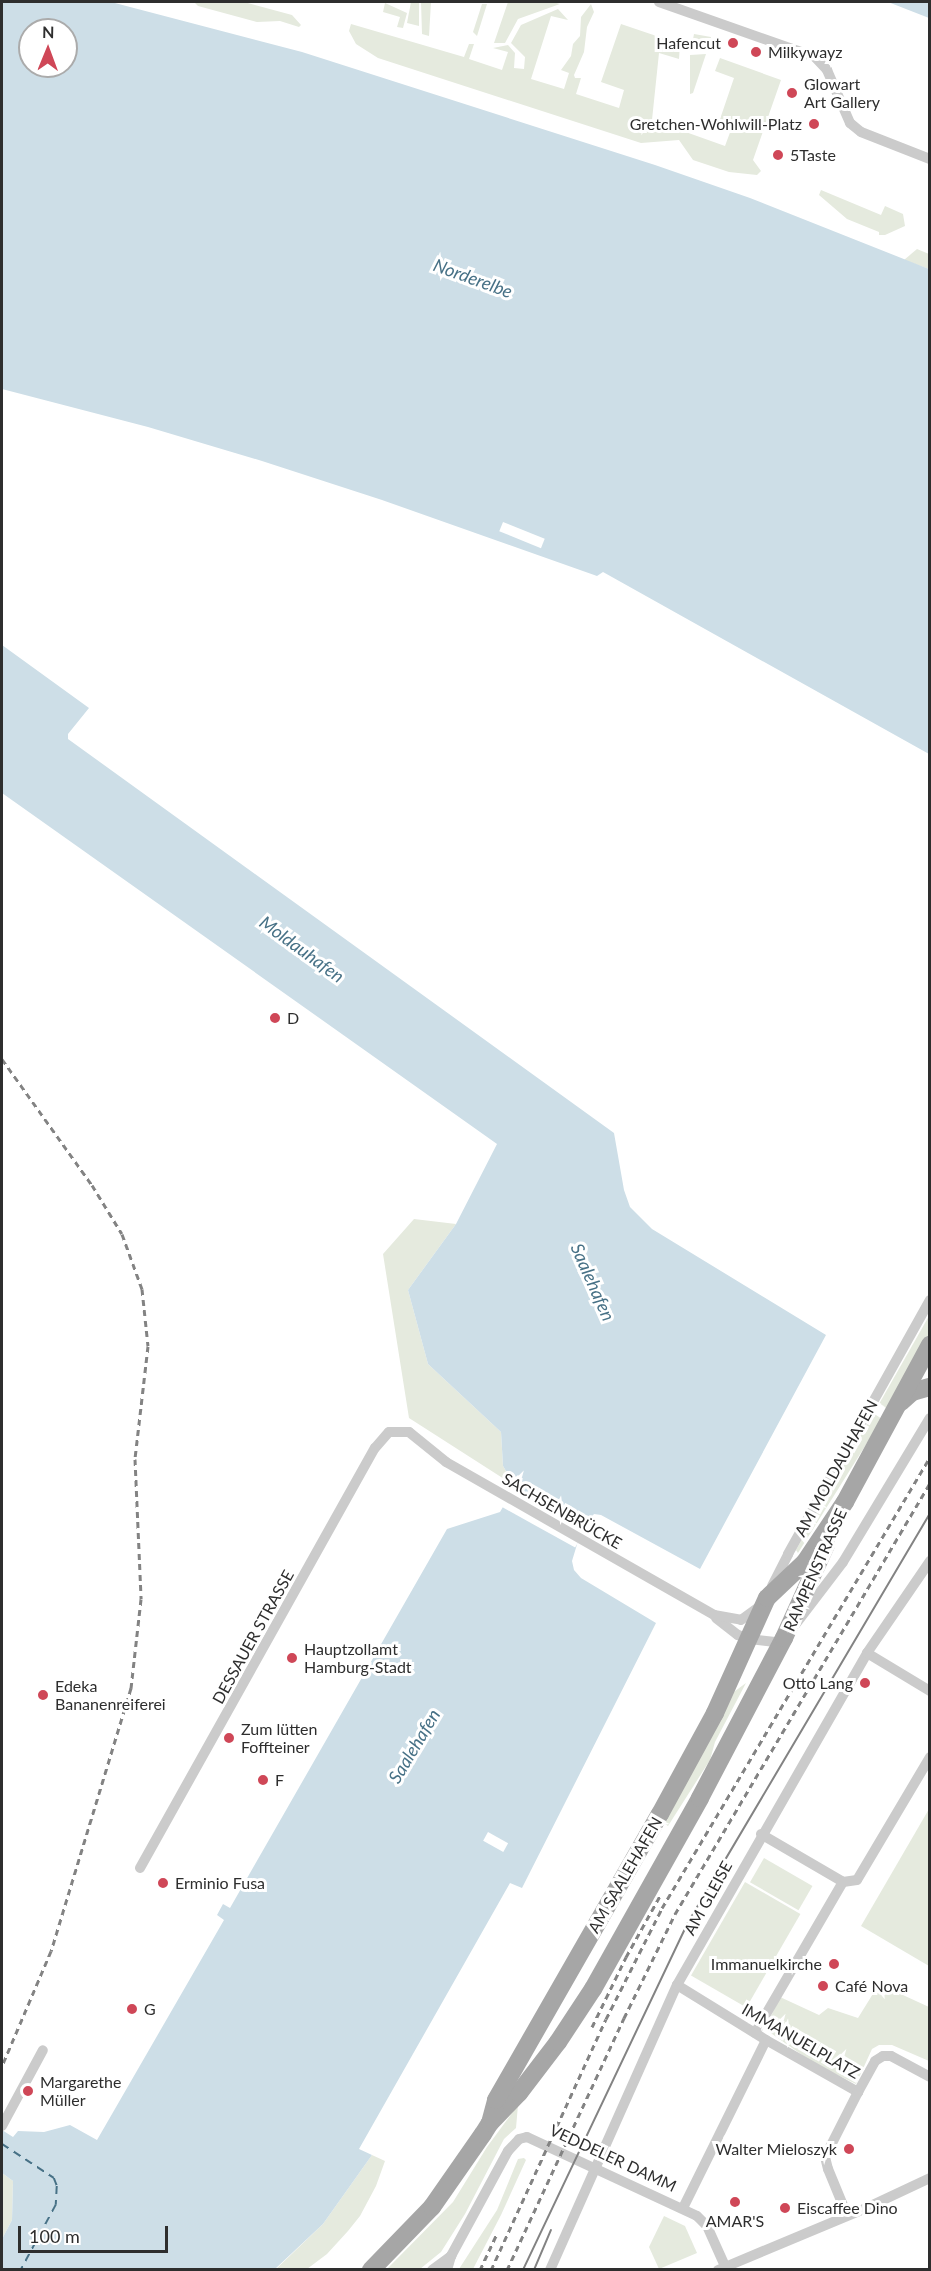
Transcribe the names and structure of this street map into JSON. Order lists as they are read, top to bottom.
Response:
{
  "streets": {
    "main road": ["AM MOLDAUHAFEN", "RAMPENSTRASSE", "AM SAALEHAFEN"],
    "street": [
      "SACHSENBRÜCKE",
      "DESSAUER STRASSE",
      "AM GLEISE",
      "IMMANUELPLATZ",
      "VEDDELER DAMM"
    ]
  },
  "crossings": [
    ["AM MOLDAUHAFEN", "SACHSENBRÜCKE"],
    ["AM MOLDAUHAFEN", "RAMPENSTRASSE"],
    ["AM MOLDAUHAFEN", "AM SAALEHAFEN"],
    ["SACHSENBRÜCKE", "DESSAUER STRASSE"],
    ["SACHSENBRÜCKE", "AM SAALEHAFEN"],
    ["RAMPENSTRASSE", "AM SAALEHAFEN"],
    ["AM GLEISE", "IMMANUELPLATZ"],
    ["AM GLEISE", "VEDDELER DAMM"]
  ],
  "water": ["Norderelbe", "Moldauhafen", "Saalehafen"],
  "places": [
    "Hafencut",
    "Milkywayz",
    "Glowart Art Gallery",
    "Gretchen-Wohlwill-Platz",
    "5Taste",
    "D",
    "Hauptzollamt Hamburg-Stadt",
    "Otto Lang",
    "Edeka Bananenreiferei",
    "Zum lütten Foffteiner",
    "F",
    "Erminio Fusa",
    "Immanuelkirche",
    "Café Nova",
    "G",
    "Margarethe Müller",
    "Walter Mieloszyk",
    "AMAR'S",
    "Eiscaffee Dino"
  ],
  "scale_bar": "100 m",
  "north": "top"
}
